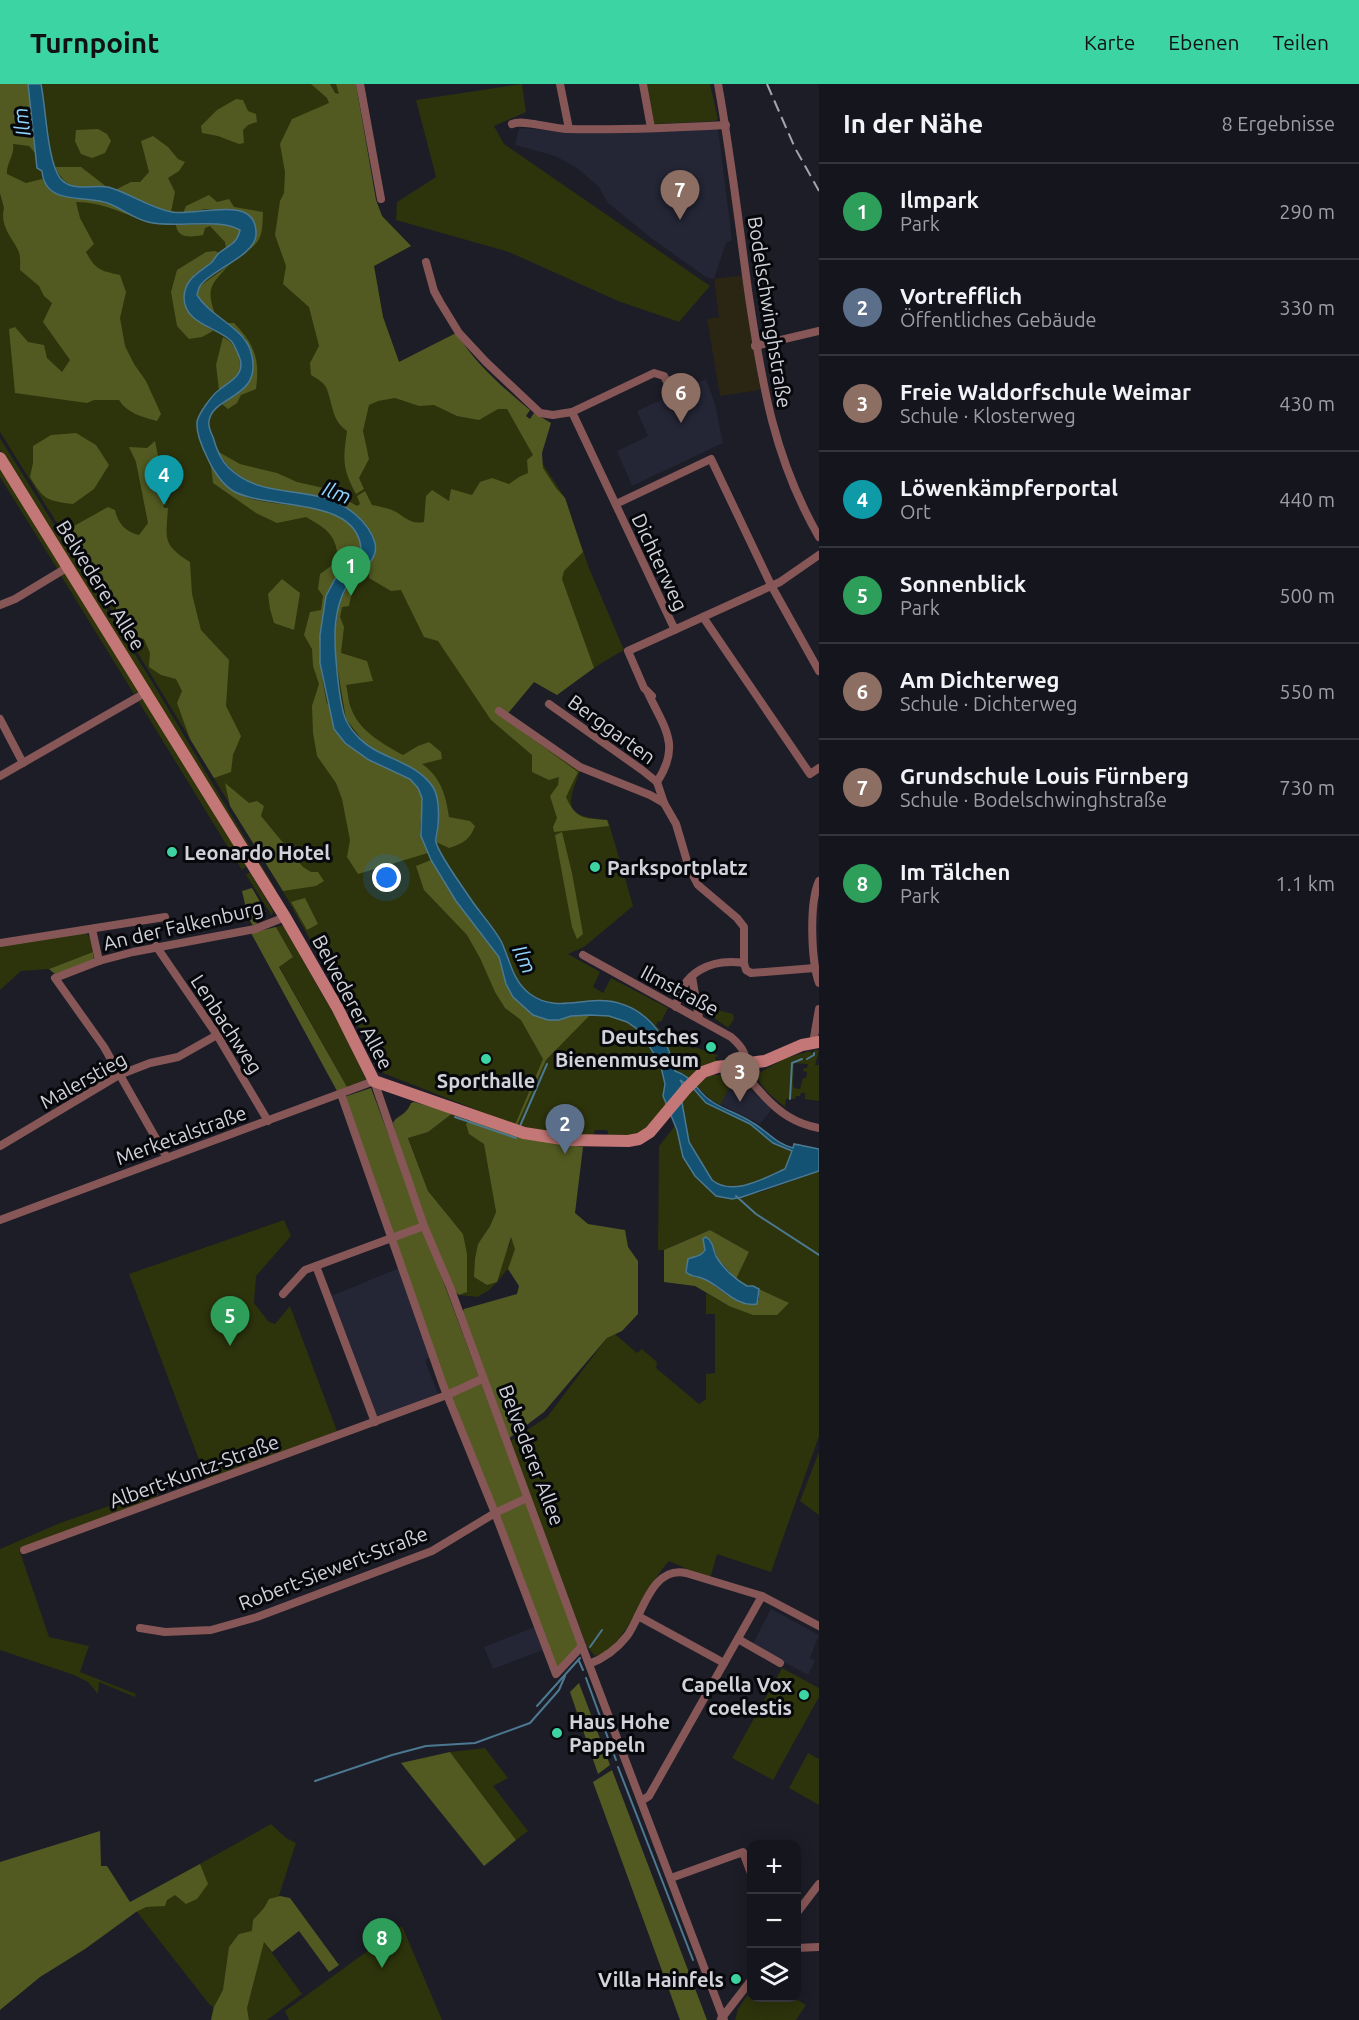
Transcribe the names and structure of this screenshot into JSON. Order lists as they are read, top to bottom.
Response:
{
  "streets": {
    "street": [
      "Bodelschwinghstraße",
      "Dichterweg",
      "Belvederer Allee",
      "Berggarten",
      "An der Falkenburg",
      "Ilmstraße",
      "Lenbachweg",
      "Malerstieg",
      "Merketalstraße",
      "Albert-Kuntz-Straße",
      "Robert-Siewert-Straße"
    ]
  },
  "crossings": [
    ["Dichterweg", "Berggarten"],
    ["Belvederer Allee", "An der Falkenburg"],
    ["Belvederer Allee", "Merketalstraße"],
    ["Belvederer Allee", "Albert-Kuntz-Straße"],
    ["Belvederer Allee", "Robert-Siewert-Straße"],
    ["An der Falkenburg", "Lenbachweg"],
    ["An der Falkenburg", "Malerstieg"],
    ["Lenbachweg", "Malerstieg"],
    ["Lenbachweg", "Merketalstraße"]
  ],
  "water": ["Ilm"],
  "places": [
    "Leonardo Hotel",
    "Parksportplatz",
    "Deutsches Bienenmuseum",
    "Sporthalle",
    "Capella Vox coelestis",
    "Haus Hohe Pappeln",
    "Villa Hainfels"
  ],
  "page": {
    "header": "Turnpoint",
    "nav": ["Karte", "Ebenen", "Teilen"],
    "heading": ["In der Nähe", "8 Ergebnisse"],
    "list": [
      {
        "mark": "1",
        "name": "Ilmpark",
        "note": "Park",
        "value": "290 m"
      },
      {
        "mark": "2",
        "name": "Vortrefflich",
        "note": "Öffentliches Gebäude",
        "value": "330 m"
      },
      {
        "mark": "3",
        "name": "Freie Waldorfschule Weimar",
        "note": "Schule · Klosterweg",
        "value": "430 m"
      },
      {
        "mark": "4",
        "name": "Löwenkämpferportal",
        "note": "Ort",
        "value": "440 m"
      },
      {
        "mark": "5",
        "name": "Sonnenblick",
        "note": "Park",
        "value": "500 m"
      },
      {
        "mark": "6",
        "name": "Am Dichterweg",
        "note": "Schule · Dichterweg",
        "value": "550 m"
      },
      {
        "mark": "7",
        "name": "Grundschule Louis Fürnberg",
        "note": "Schule · Bodelschwinghstraße",
        "value": "730 m"
      },
      {
        "mark": "8",
        "name": "Im Tälchen",
        "note": "Park",
        "value": "1.1 km"
      }
    ],
    "pins": [
      "7",
      "6",
      "4",
      "1",
      "3",
      "2",
      "5",
      "8"
    ],
    "map_buttons": ["+", "−"]
  }
}
